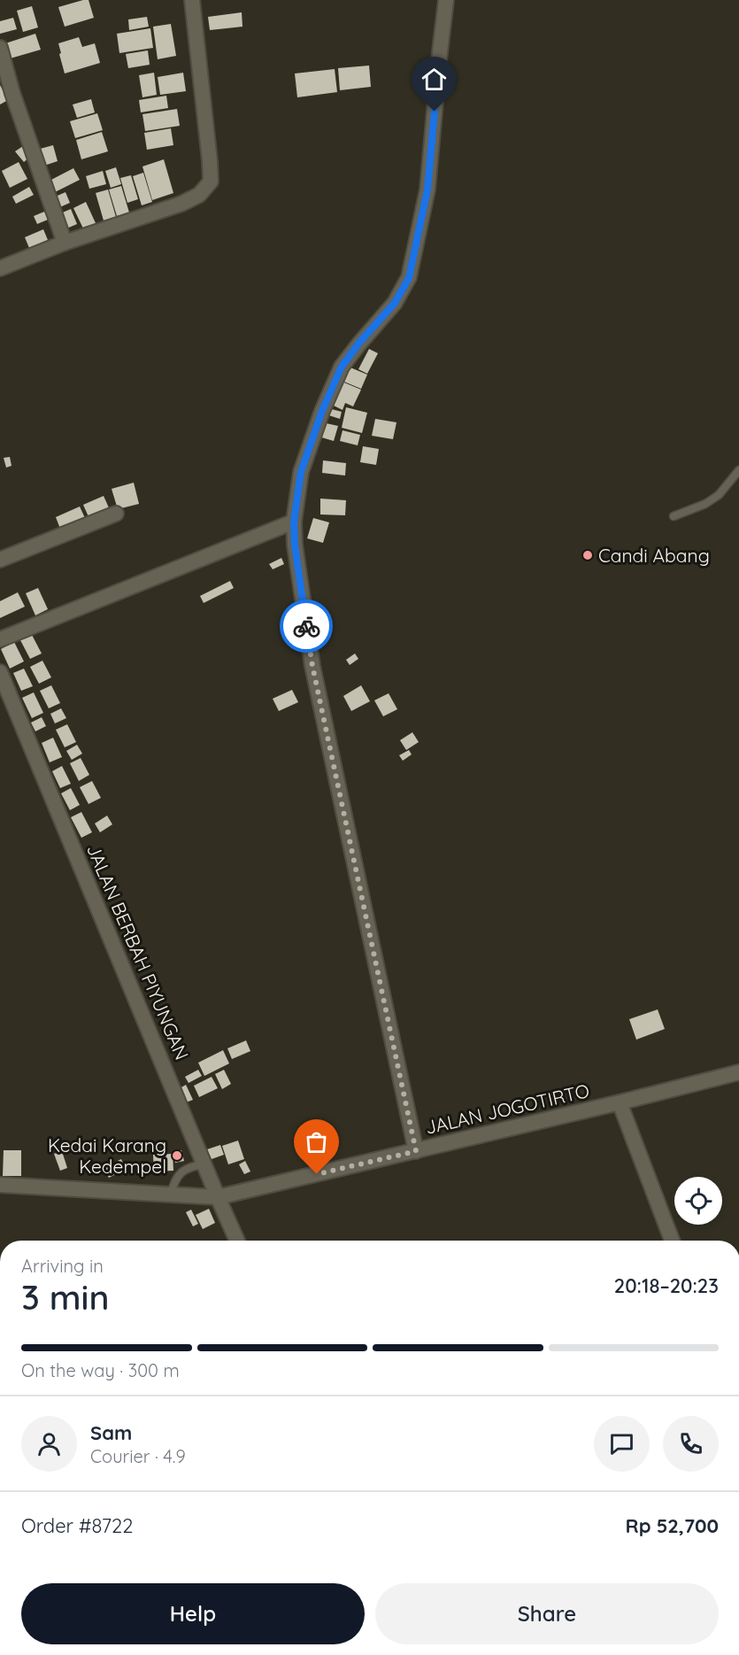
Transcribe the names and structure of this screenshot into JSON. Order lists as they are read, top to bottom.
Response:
{
  "streets": {
    "street": ["JALAN BERBAH PIYUNGAN", "JALAN JOGOTIRTO"]
  },
  "crossings": [
    ["JALAN BERBAH PIYUNGAN", "JALAN JOGOTIRTO"]
  ],
  "places": ["Candi Abang", "Kedai Karang Kedempel"],
  "page": {
    "heading": ["3 min", "Arriving in", "20:18–20:23"],
    "panel": [
      "Sam",
      "Courier · 4.9",
      "Order #8722",
      "Rp 52,700"
    ],
    "bar": "On the way · 300 m",
    "buttons": ["Help", "Share"]
  }
}
